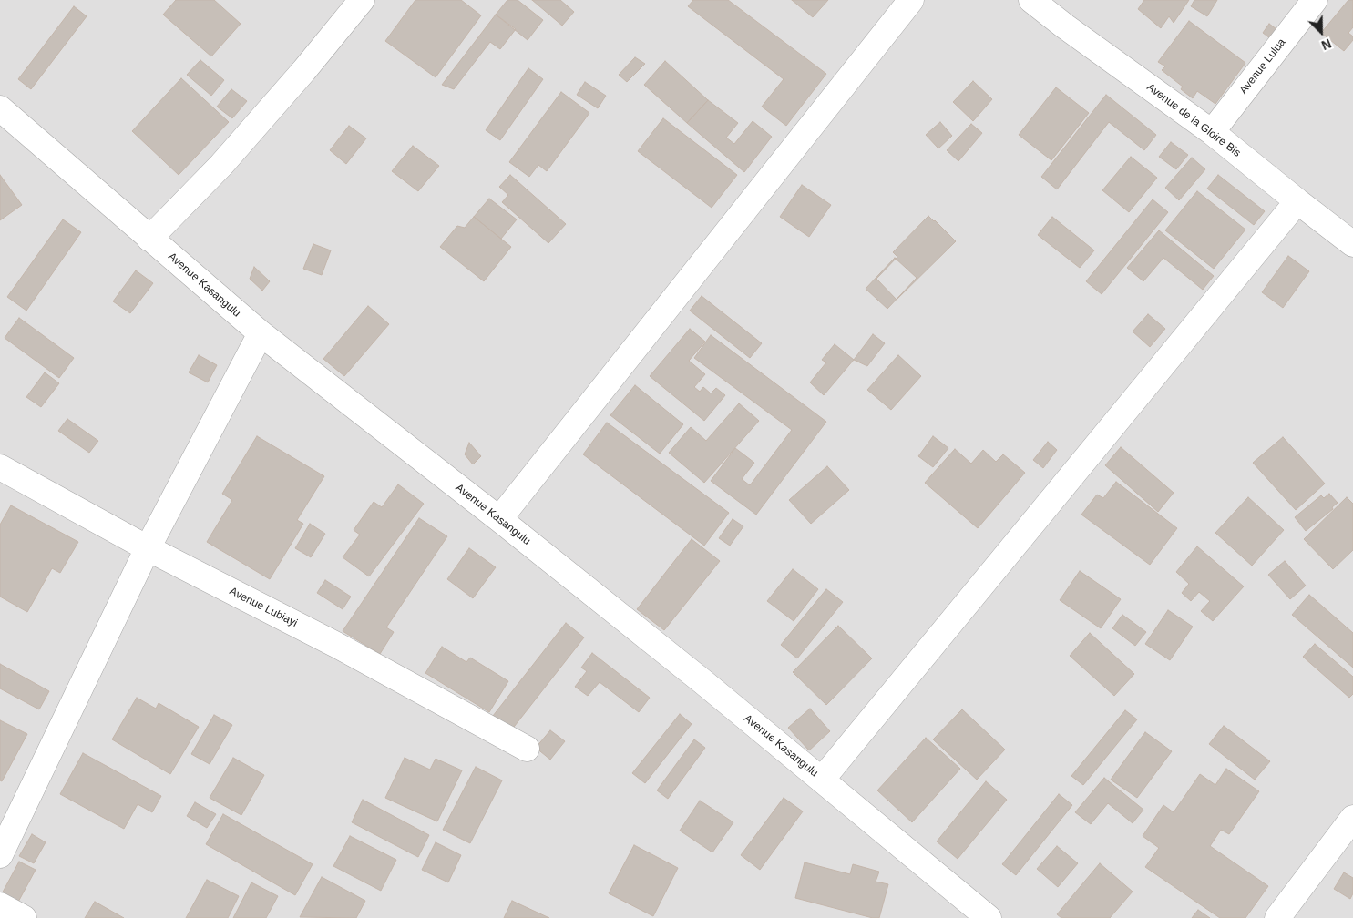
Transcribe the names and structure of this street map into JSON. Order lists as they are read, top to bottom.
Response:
{
  "streets": {
    "street": [
      "Avenue Lulua",
      "Avenue de la Gloire Bis",
      "Avenue Kasangulu",
      "Avenue Lubiayi"
    ]
  },
  "crossings": [
    ["Avenue Lulua", "Avenue de la Gloire Bis"]
  ],
  "north": "bottom right"
}
